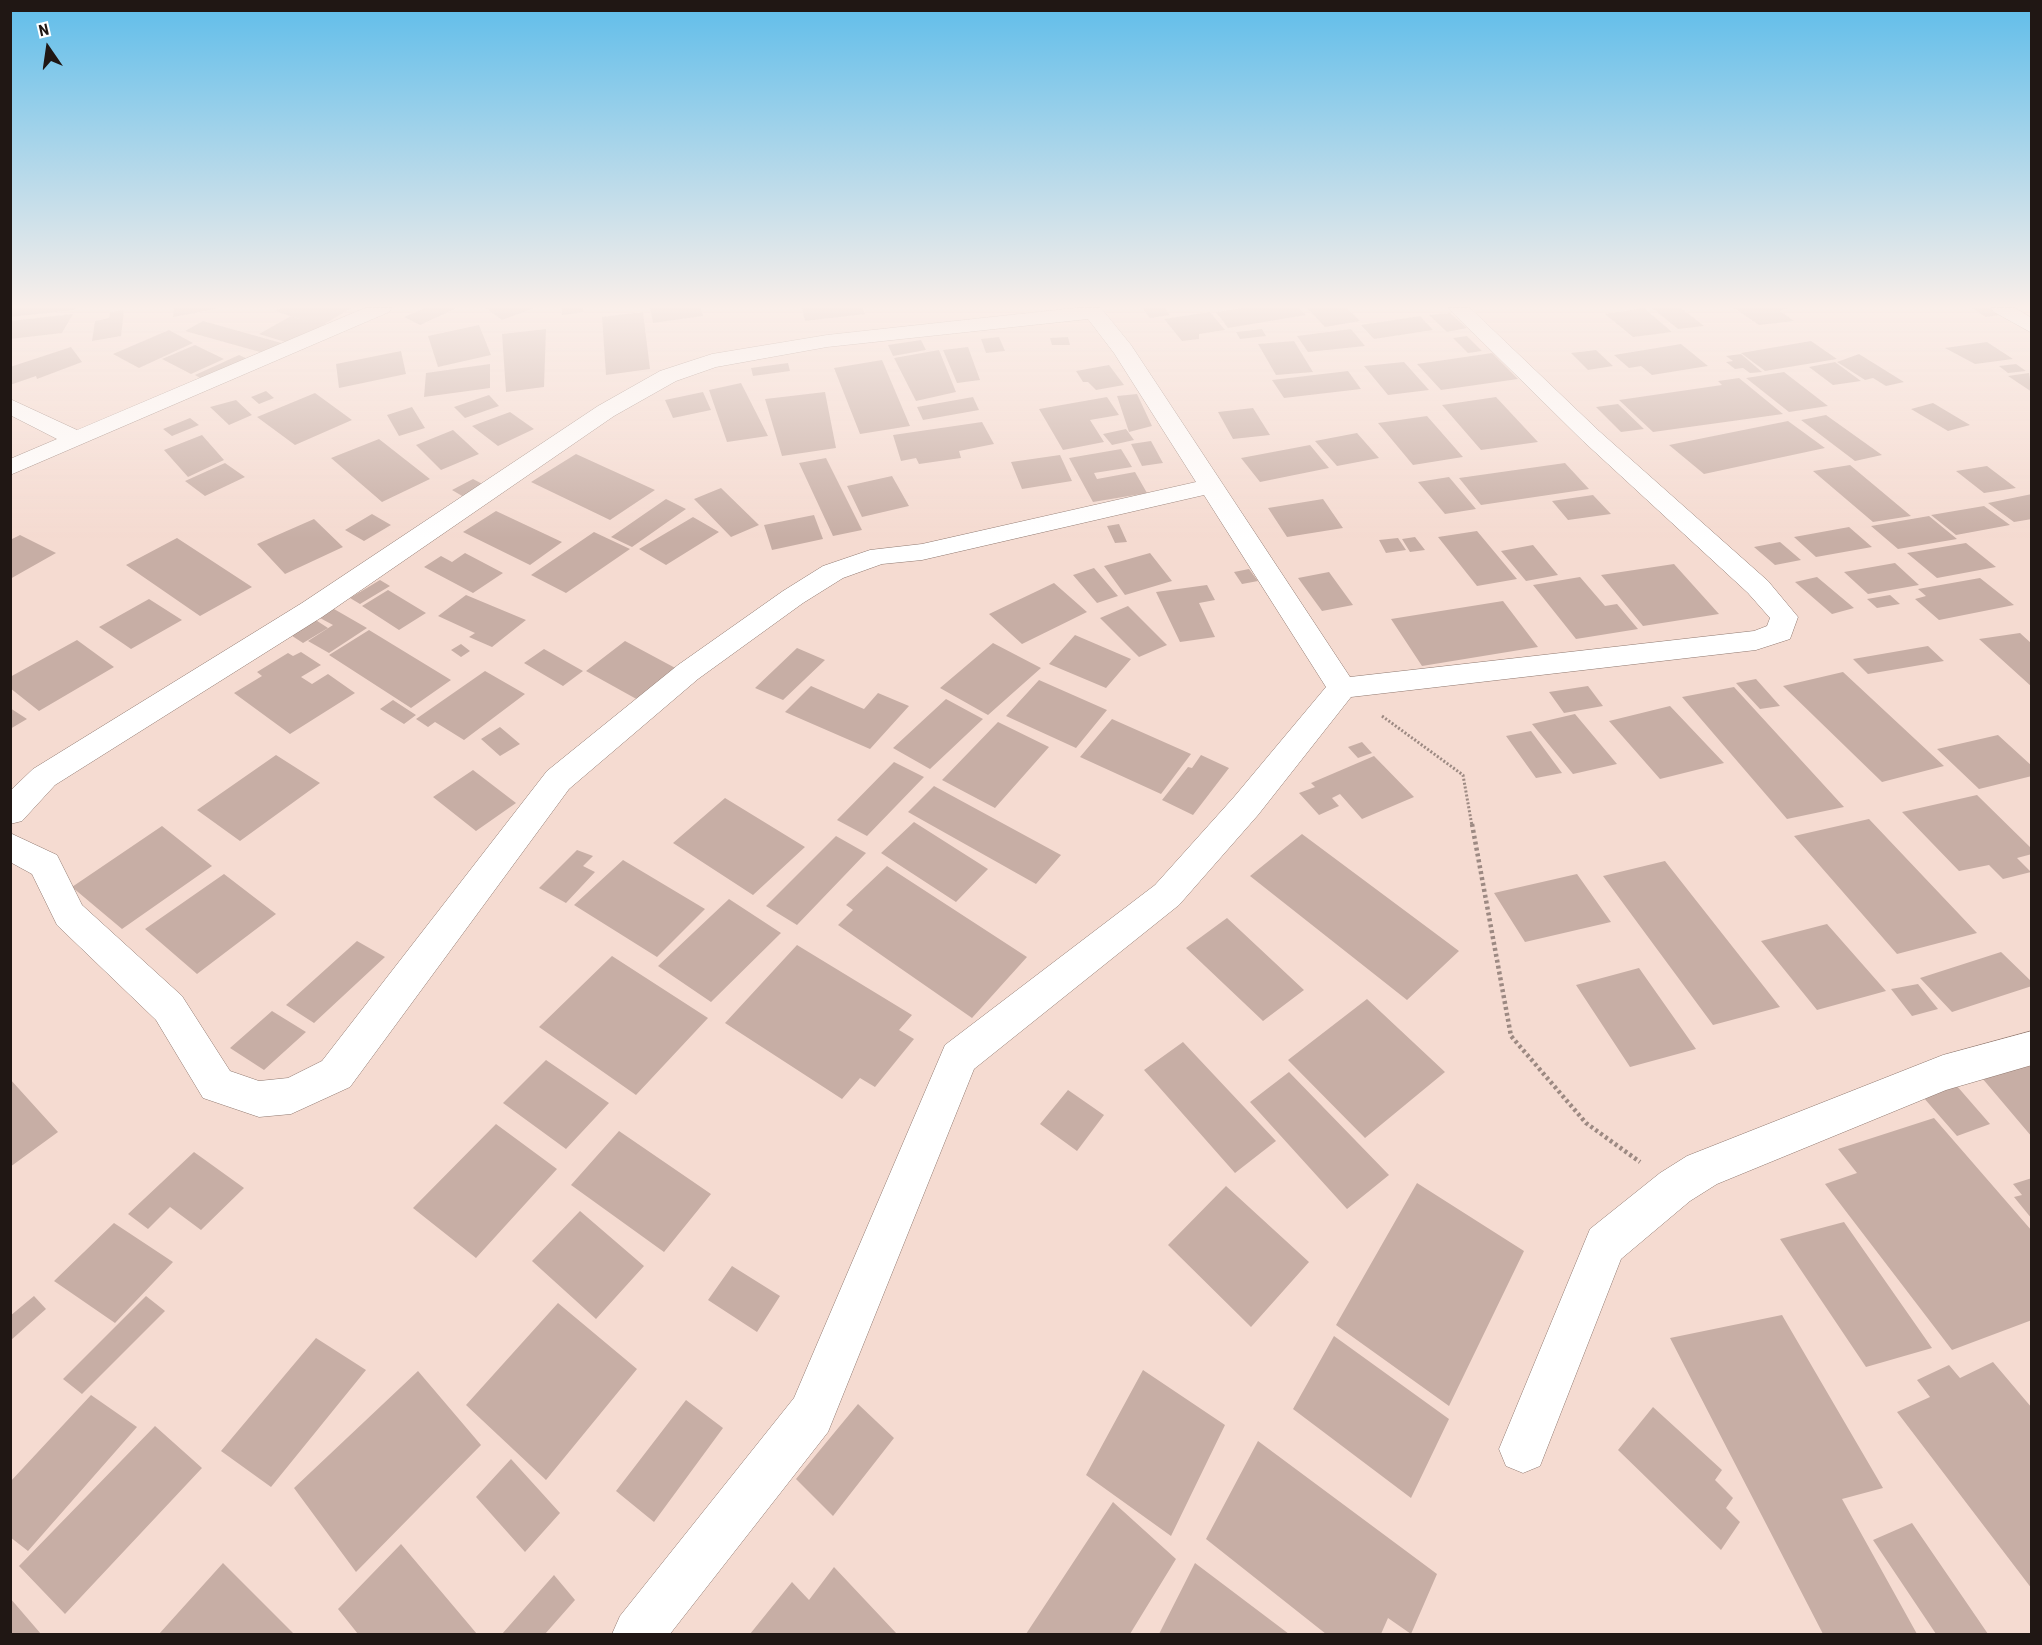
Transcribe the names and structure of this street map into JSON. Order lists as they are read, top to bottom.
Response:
{
  "north": "top"
}
